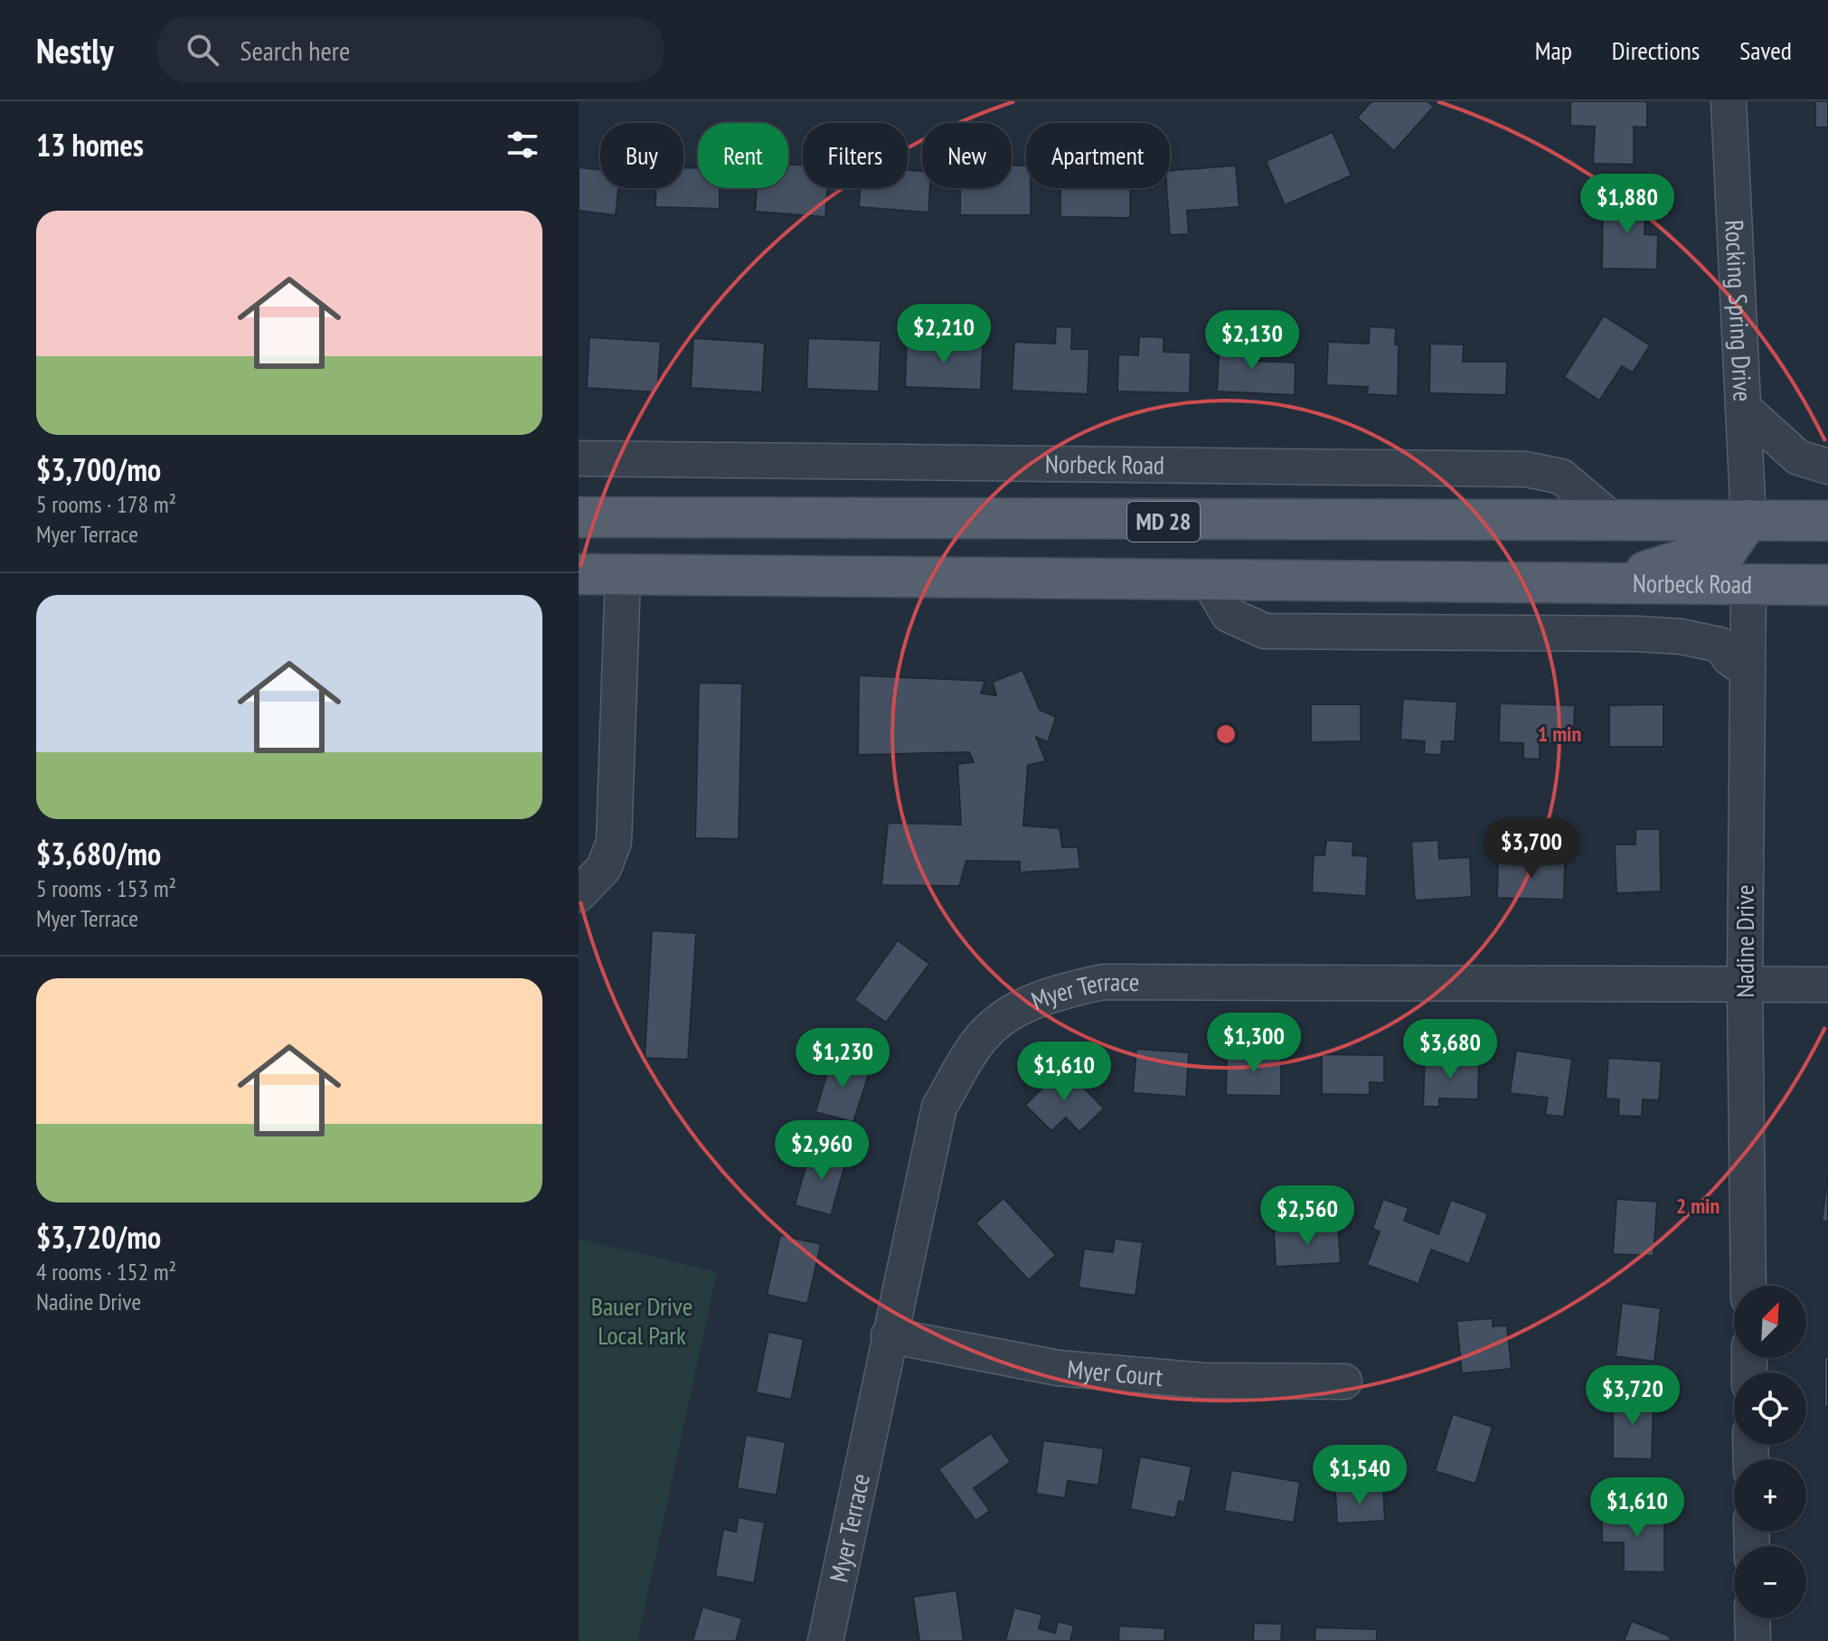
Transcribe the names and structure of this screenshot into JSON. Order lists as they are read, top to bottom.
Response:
{
  "streets": {
    "main road": ["Norbeck Road", "MD 28"],
    "street": [
      "Rocking Spring Drive",
      "Nadine Drive",
      "Myer Terrace",
      "Myer Court"
    ]
  },
  "crossings": [
    ["Rocking Spring Drive", "MD 28"],
    ["Norbeck Road", "MD 28"],
    ["Norbeck Road", "Nadine Drive"],
    ["Nadine Drive", "Myer Terrace"],
    ["Myer Terrace", "Myer Court"]
  ],
  "parks": ["Bauer Drive Local Park"],
  "north": "top right",
  "page": {
    "header": "Nestly",
    "search": "Search here",
    "nav": ["Map", "Directions", "Saved"],
    "heading": "13 homes",
    "chip": [
      "Buy",
      "Rent",
      "Filters",
      "New",
      "Apartment"
    ],
    "price": [
      "$1,880",
      "$2,210",
      "$2,130",
      "$3,700",
      "$1,300",
      "$3,680",
      "$1,230",
      "$1,610",
      "$2,960",
      "$2,560",
      "$3,720",
      "$1,540",
      "$1,610"
    ],
    "list": [
      {
        "name": "$3,700/mo",
        "note": "5 rooms · 178 m² · Myer Terrace"
      },
      {
        "name": "$3,680/mo",
        "note": "5 rooms · 153 m² · Myer Terrace"
      },
      {
        "name": "$3,720/mo",
        "note": "4 rooms · 152 m² · Nadine Drive"
      }
    ],
    "map_buttons": ["+", "−"]
  },
  "rings": ["1 min", "2 min"]
}
